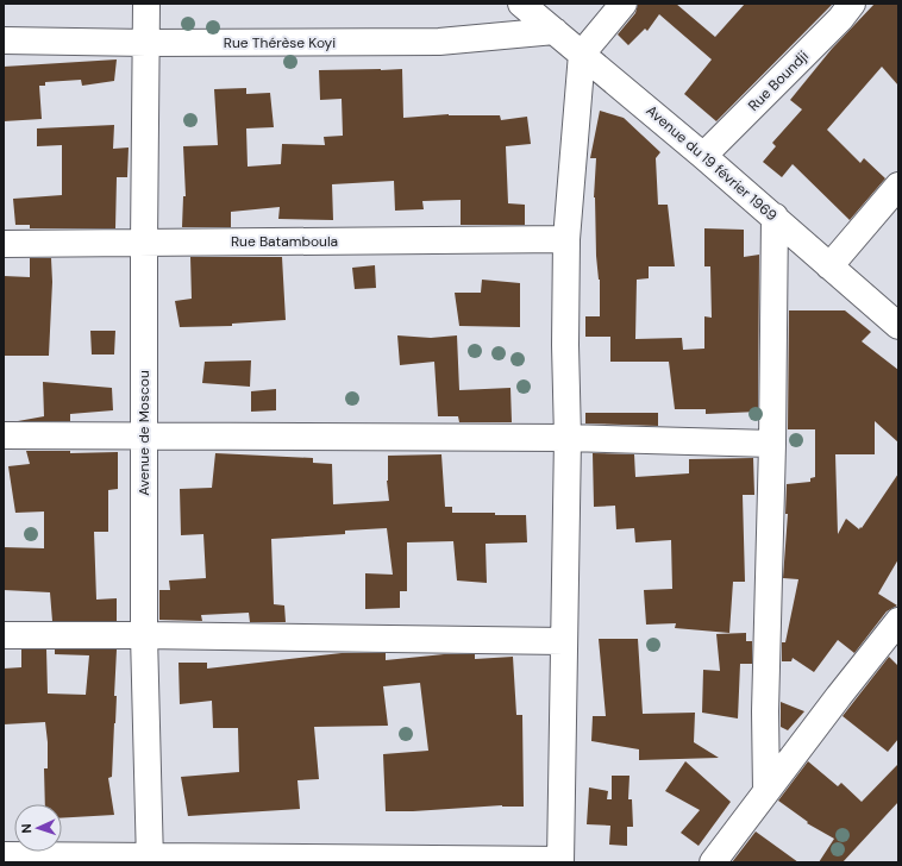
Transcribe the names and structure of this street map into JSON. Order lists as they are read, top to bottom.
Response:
{
  "streets": {
    "street": [
      "Rue Thérèse Koyi",
      "Rue Boundji",
      "Avenue du 19 février 1969",
      "Rue Batamboula",
      "Avenue de Moscou"
    ]
  },
  "crossings": [
    ["Rue Thérèse Koyi", "Avenue du 19 février 1969"],
    ["Rue Thérèse Koyi", "Avenue de Moscou"],
    ["Rue Boundji", "Avenue du 19 février 1969"],
    ["Rue Batamboula", "Avenue de Moscou"]
  ],
  "north": "left"
}
